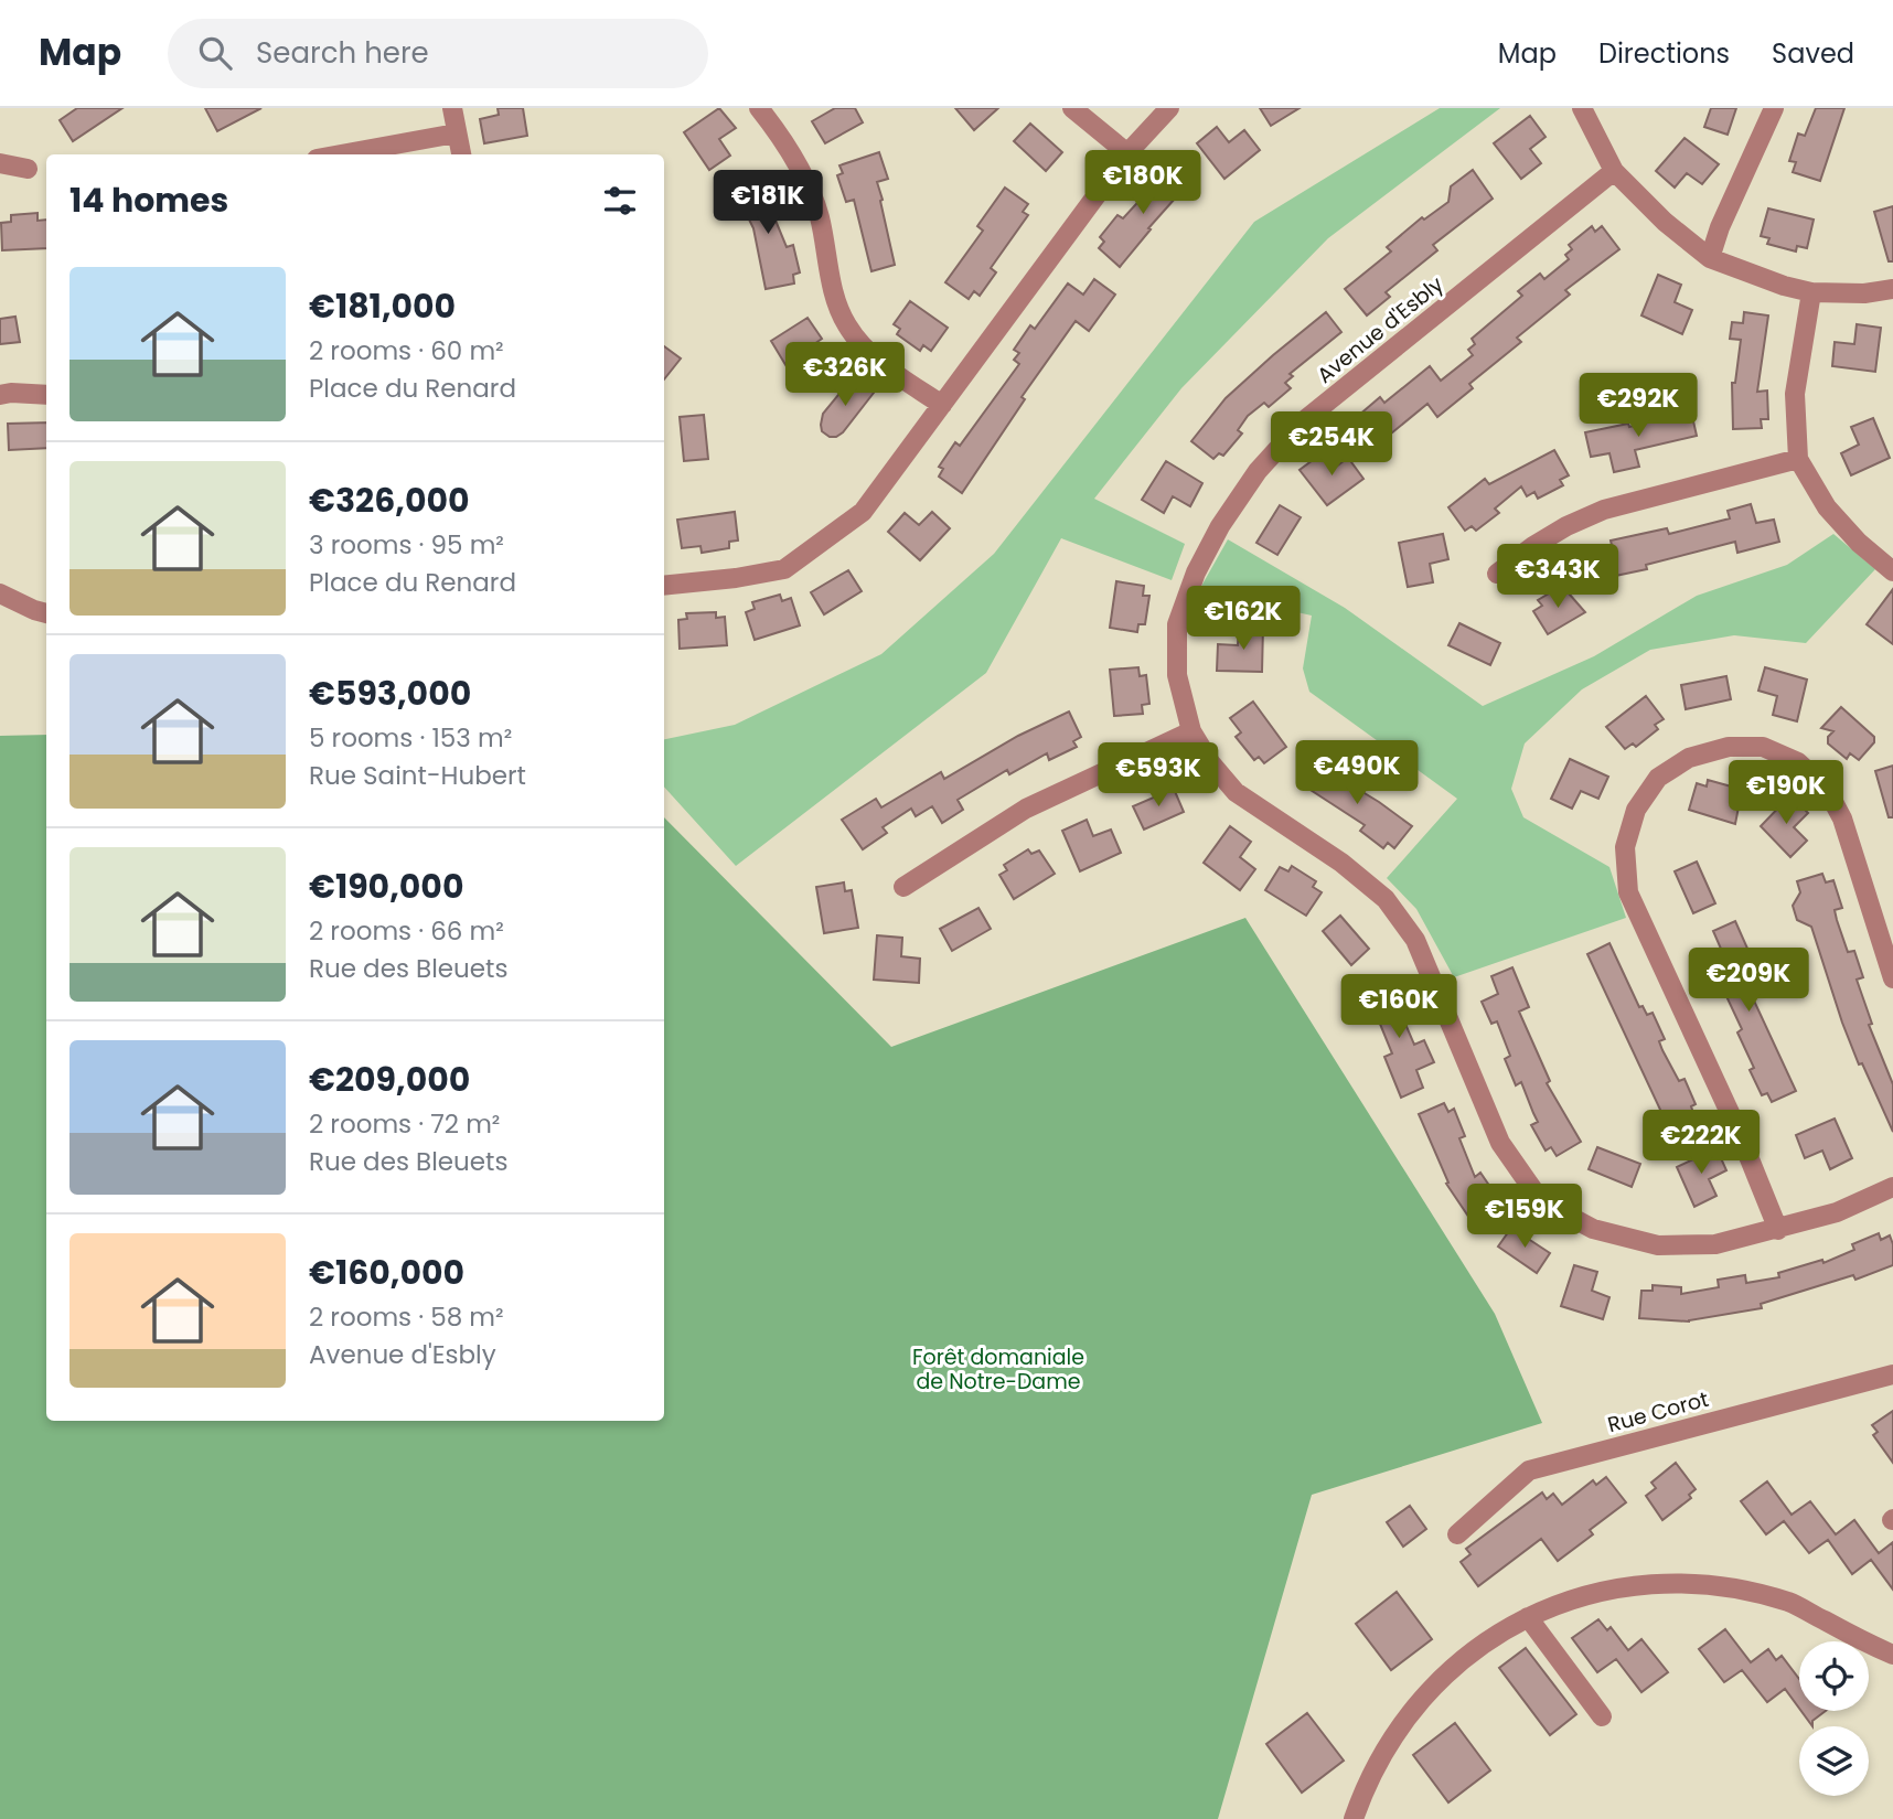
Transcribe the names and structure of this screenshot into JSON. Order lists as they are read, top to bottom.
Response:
{
  "streets": {
    "street": ["Avenue d'Esbly", "Rue Corot"]
  },
  "parks": ["Forêt domaniale de Notre-Dame"],
  "page": {
    "header": "Map",
    "search": "Search here",
    "nav": ["Map", "Directions", "Saved"],
    "price": [
      "€180K",
      "€181K",
      "€326K",
      "€292K",
      "€254K",
      "€343K",
      "€162K",
      "€490K",
      "€593K",
      "€190K",
      "€209K",
      "€160K",
      "€222K",
      "€159K"
    ],
    "heading": "14 homes",
    "list": [
      {
        "name": "€181,000",
        "note": "2 rooms · 60 m² · Place du Renard"
      },
      {
        "name": "€326,000",
        "note": "3 rooms · 95 m² · Place du Renard"
      },
      {
        "name": "€593,000",
        "note": "5 rooms · 153 m² · Rue Saint-Hubert"
      },
      {
        "name": "€190,000",
        "note": "2 rooms · 66 m² · Rue des Bleuets"
      },
      {
        "name": "€209,000",
        "note": "2 rooms · 72 m² · Rue des Bleuets"
      },
      {
        "name": "€160,000",
        "note": "2 rooms · 58 m² · Avenue d'Esbly"
      }
    ]
  }
}
